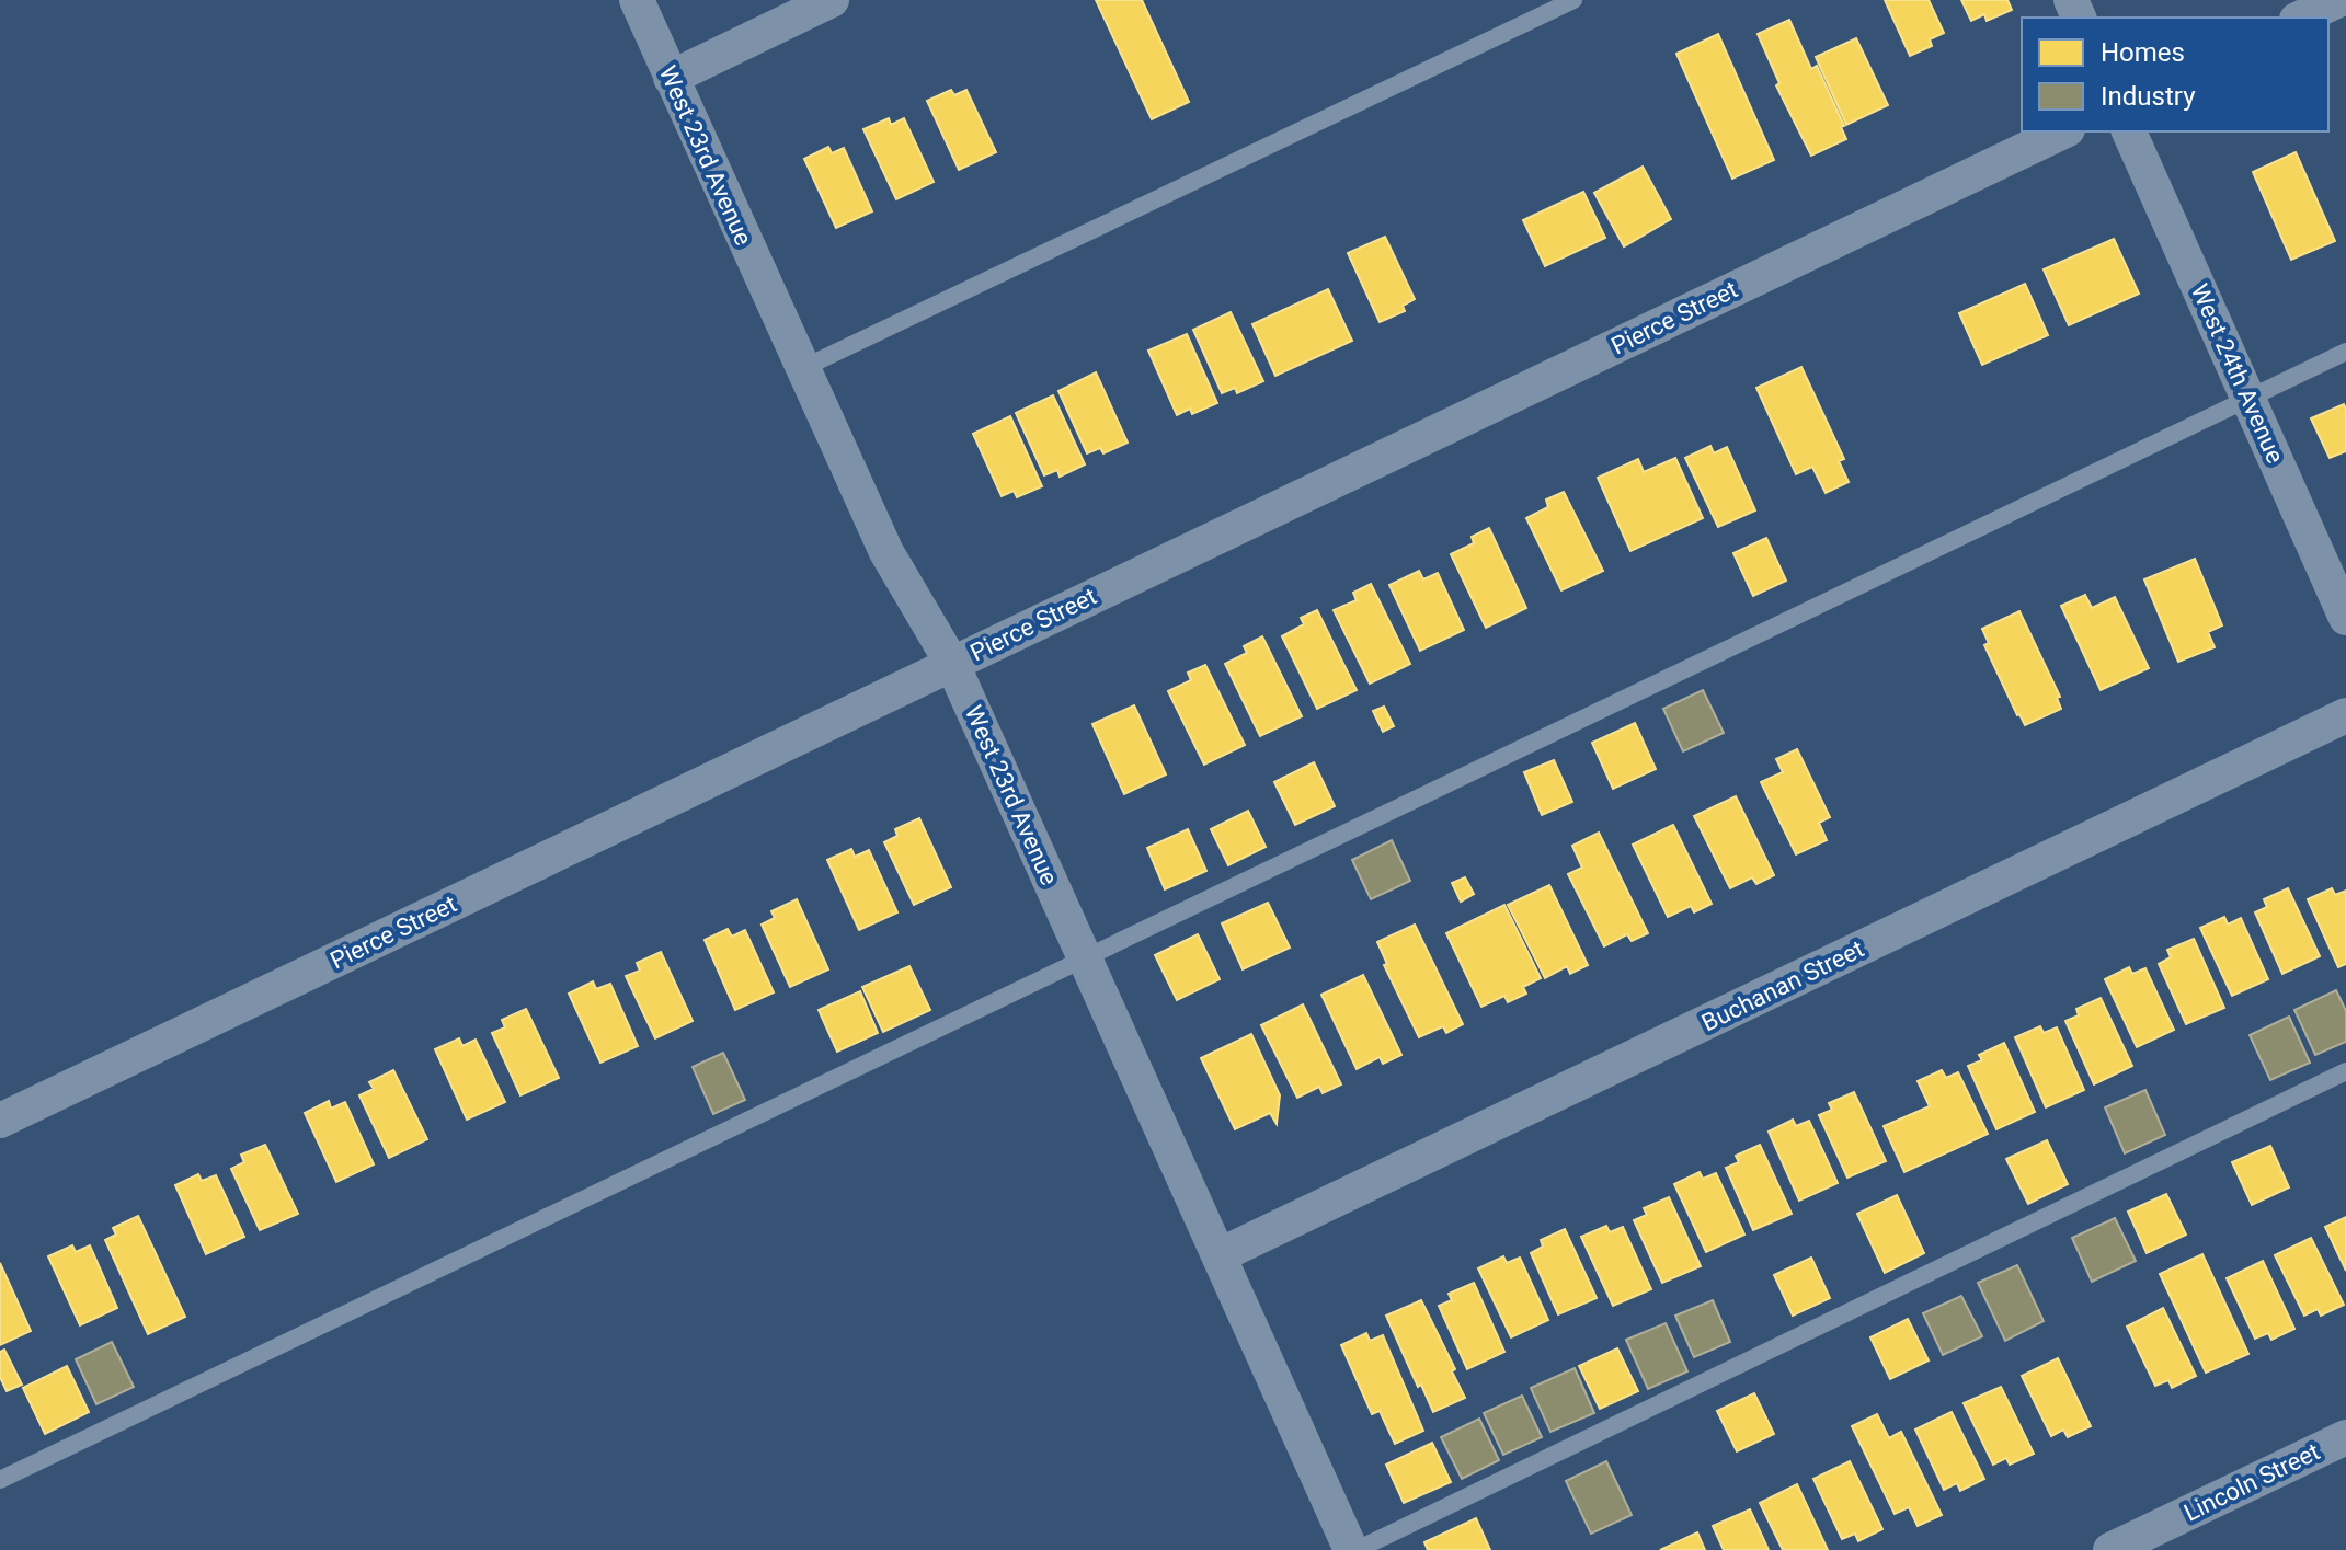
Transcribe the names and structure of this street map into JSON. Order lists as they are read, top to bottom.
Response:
{
  "streets": {
    "street": [
      "West 23rd Avenue",
      "Pierce Street",
      "West 24th Avenue",
      "Buchanan Street",
      "Lincoln Street"
    ]
  },
  "crossings": [
    ["West 23rd Avenue", "Pierce Street"],
    ["West 23rd Avenue", "Buchanan Street"]
  ],
  "legend": ["Homes", "Industry"]
}
